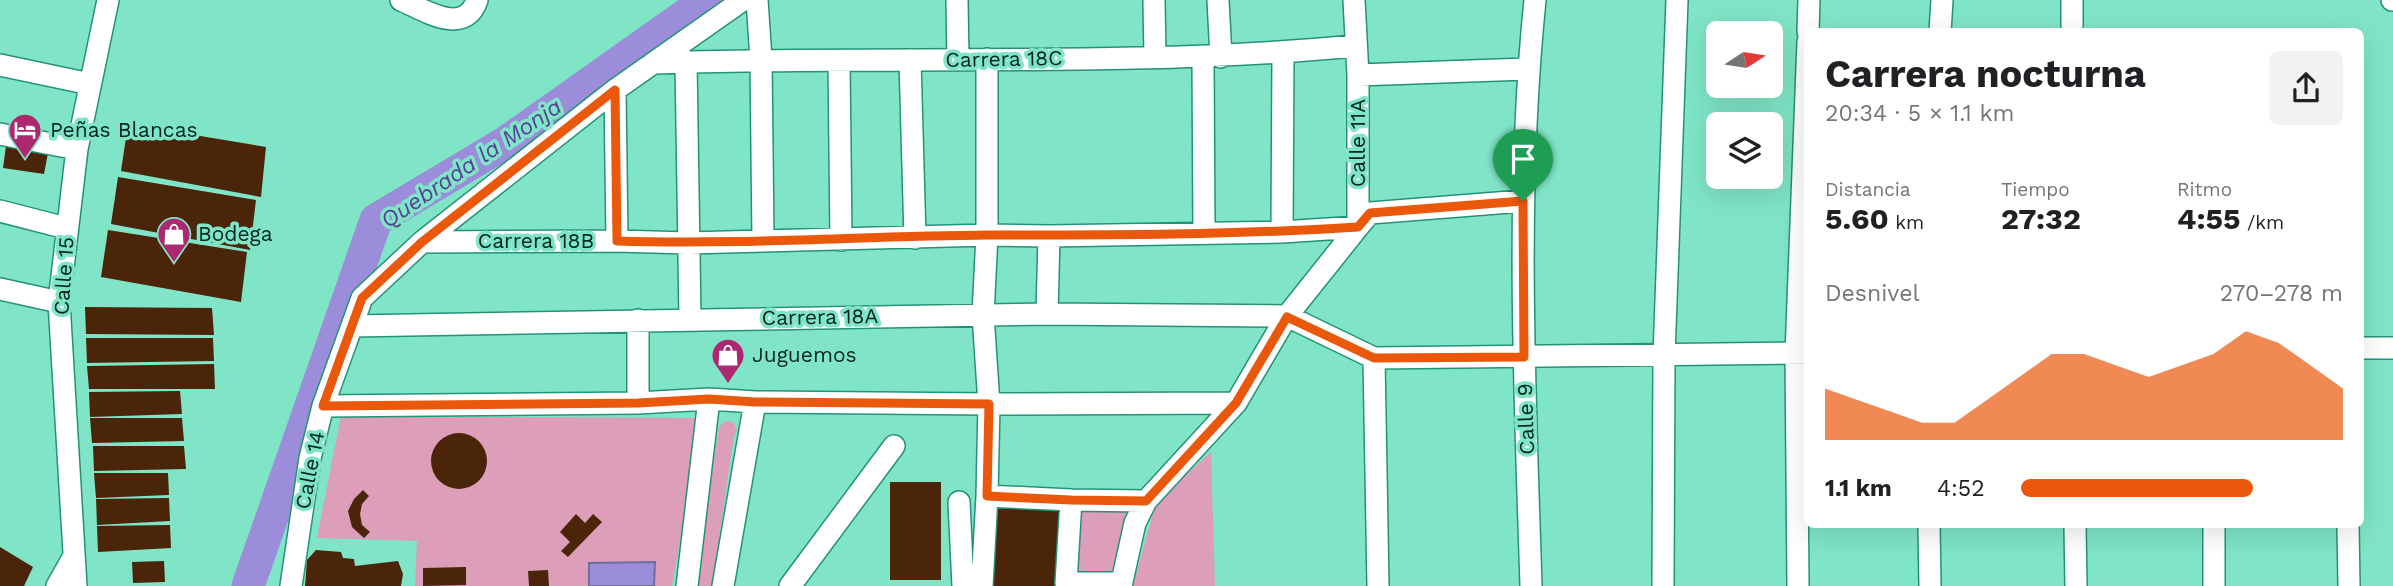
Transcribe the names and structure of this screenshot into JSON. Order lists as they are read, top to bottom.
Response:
{
  "streets": {
    "street": [
      "Carrera 18C",
      "Calle 11A",
      "Carrera 18B",
      "Calle 15",
      "Carrera 18A",
      "Calle 9",
      "Calle 14"
    ]
  },
  "crossings": [
    ["Carrera 18C", "Calle 11A"],
    ["Carrera 18C", "Calle 14"],
    ["Calle 11A", "Carrera 18B"],
    ["Carrera 18B", "Calle 9"],
    ["Carrera 18B", "Calle 14"],
    ["Carrera 18A", "Calle 14"]
  ],
  "water": ["Quebrada la Monja"],
  "places": {
    "hotel": ["Peñas Blancas"],
    "shop": ["Bodega", "Juguemos"]
  },
  "north": "right",
  "page": {
    "heading": ["Carrera nocturna", "20:34 · 5 × 1.1 km"],
    "stats": [
      ["Distancia", "5.60 km"],
      ["Tiempo", "27:32"],
      ["Ritmo", "4:55 /km"]
    ],
    "chart": ["Desnivel", "270–278 m"],
    "list": [
      {
        "name": "1.1 km",
        "note": "4:52"
      }
    ]
  }
}
